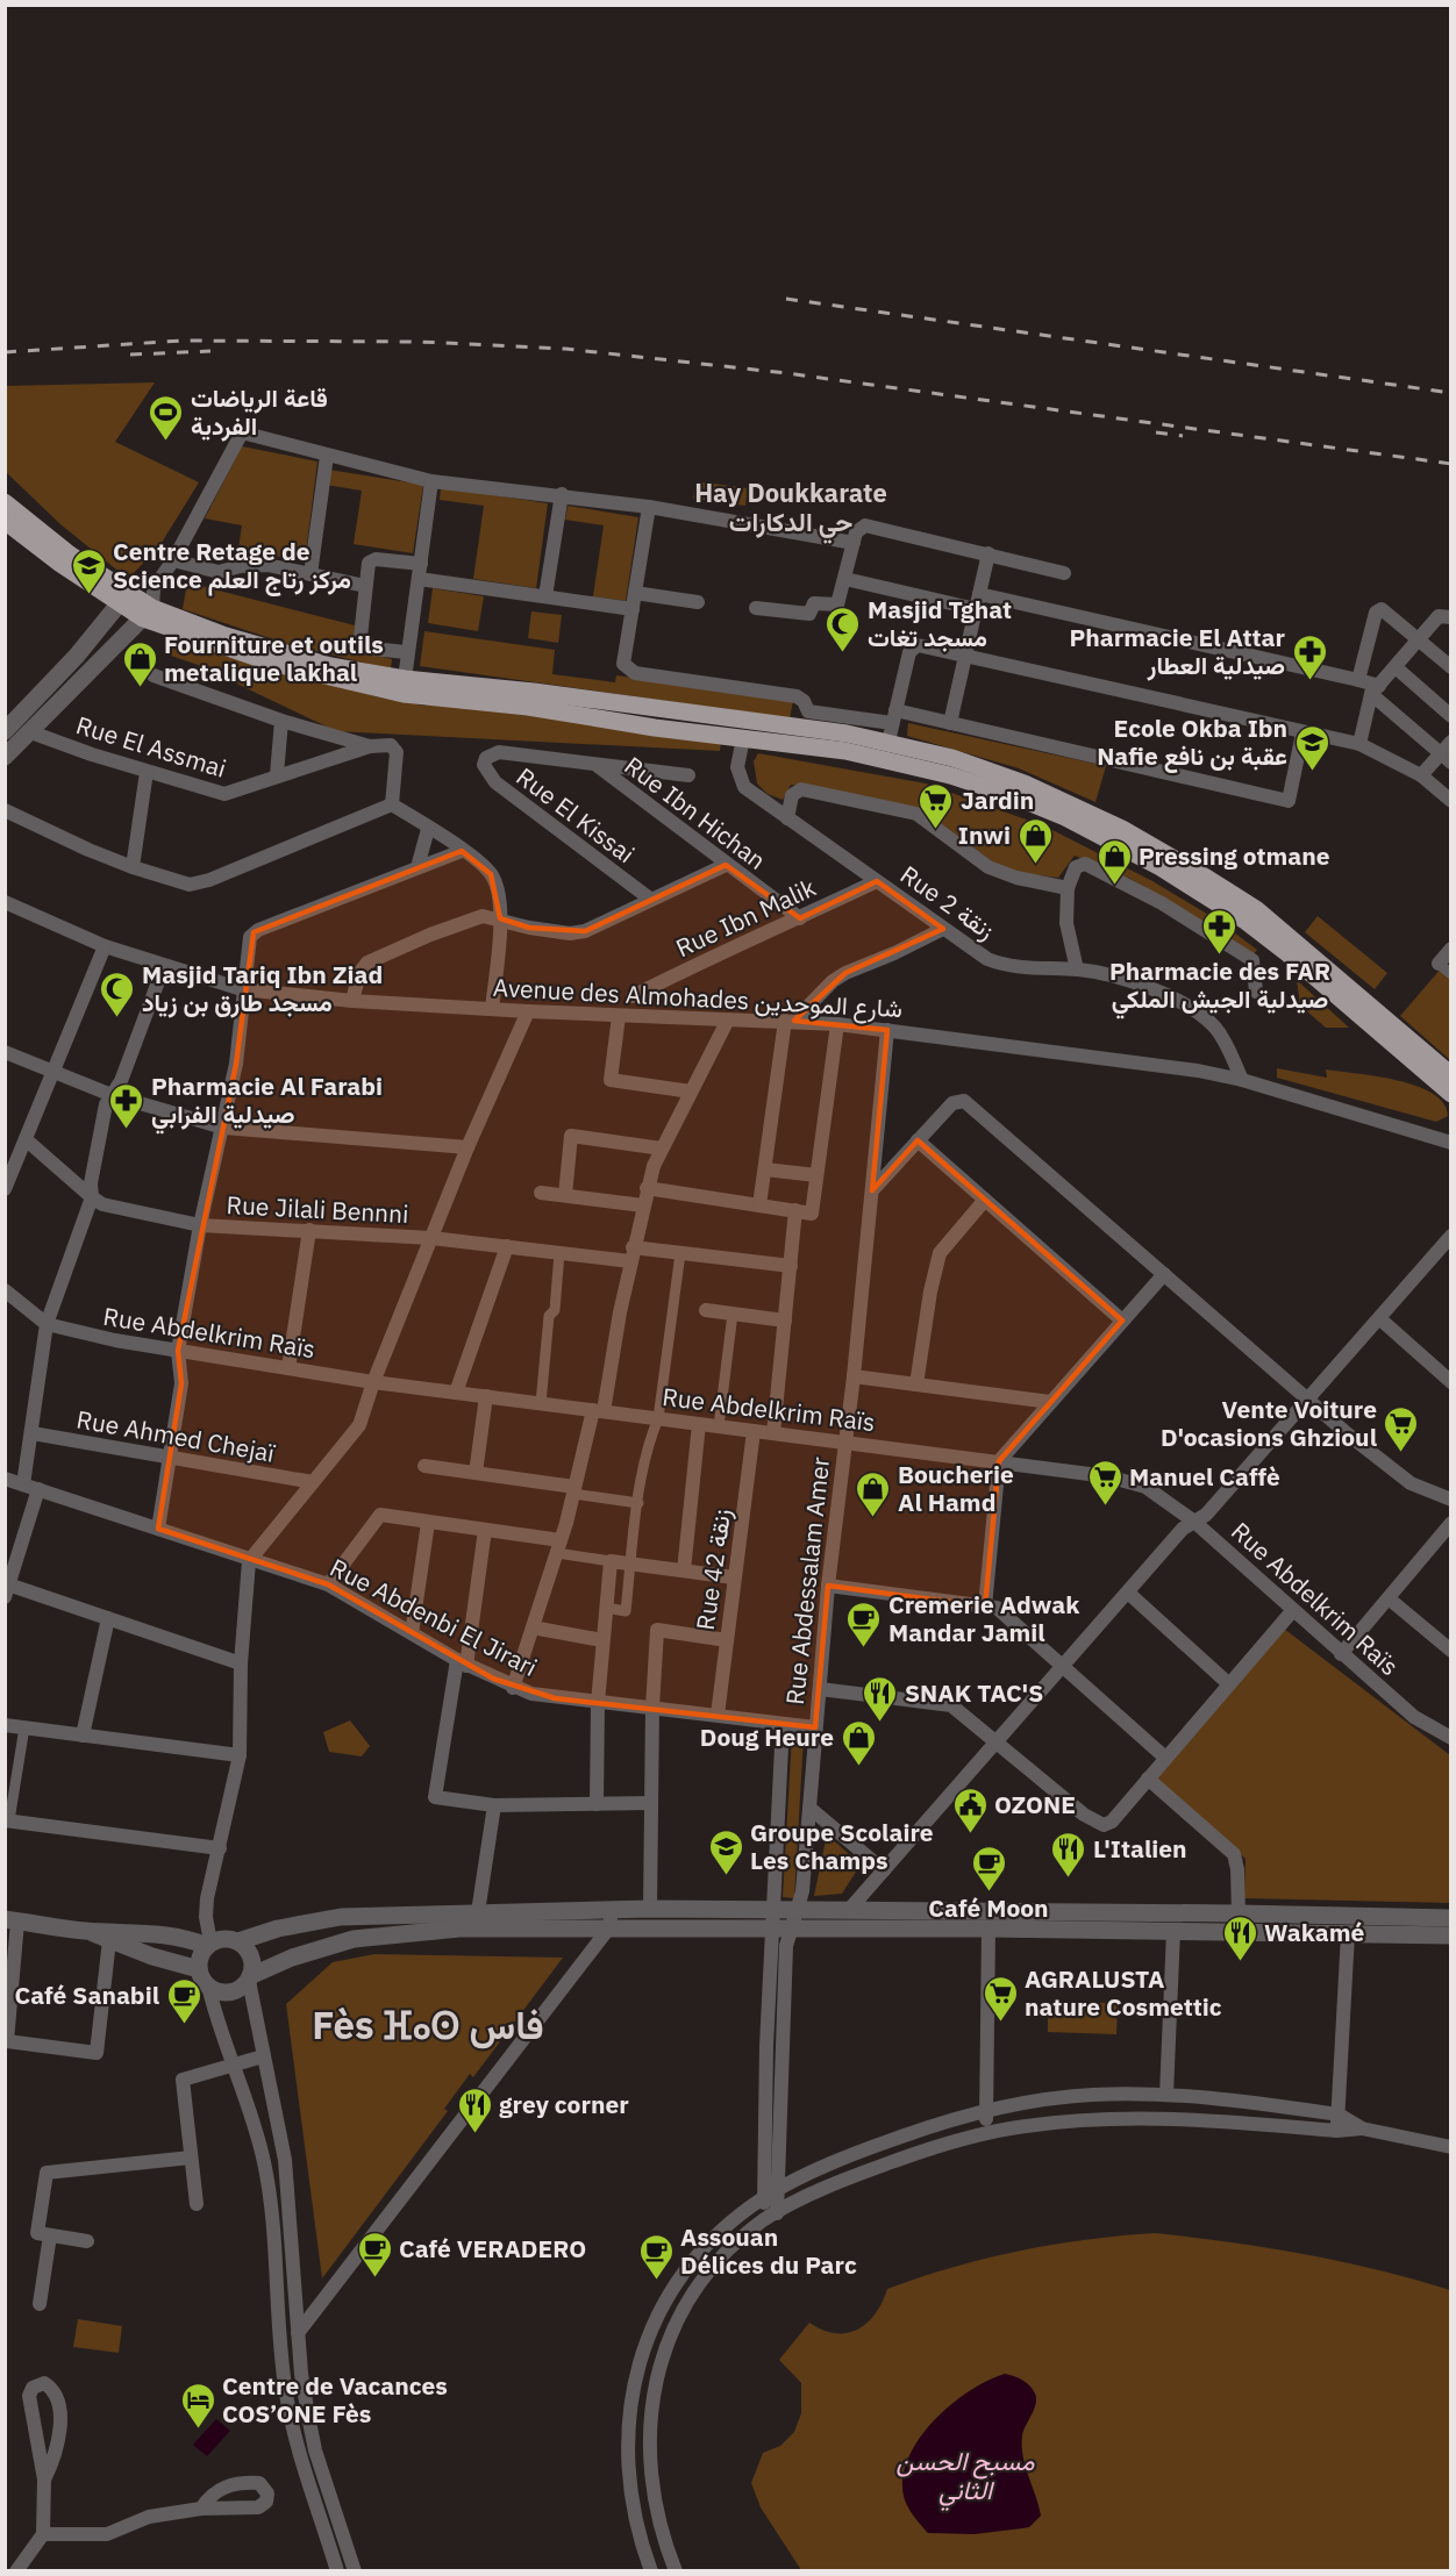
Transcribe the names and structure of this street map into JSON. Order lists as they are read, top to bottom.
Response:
{
  "streets": {
    "street": [
      "Rue El Assmai",
      "Rue Ibn Hichan",
      "Rue El Kissai",
      "Rue 2 زنقة",
      "Rue Ibn Malik",
      "Avenue des Almohades شارع الموحدين",
      "Rue Jilali Bennni",
      "Rue Abdelkrim Raïs",
      "Rue Ahmed Chejaï",
      "Rue 42 زنقة",
      "Rue Abdessalam Amer",
      "Rue Abdenbi El Jirari"
    ]
  },
  "crossings": [
    ["Rue Ibn Hichan", "Rue El Kissai"],
    ["Rue Ibn Hichan", "Rue Ibn Malik"],
    ["Rue 2 زنقة", "Rue Ibn Malik"],
    ["Rue 2 زنقة", "Avenue des Almohades شارع الموحدين"],
    ["Avenue des Almohades شارع الموحدين", "Rue Abdessalam Amer"],
    ["Rue Abdelkrim Raïs", "Rue 42 زنقة"],
    ["Rue Abdelkrim Raïs", "Rue Abdessalam Amer"],
    ["Rue 42 زنقة", "Rue Abdenbi El Jirari"],
    ["Rue Abdessalam Amer", "Rue Abdenbi El Jirari"]
  ],
  "districts": ["Hay Doukkarate حي الدكارات", "Fès ⴼⴰⵙ فاس"],
  "water": ["مسبح الحسن الثاني"],
  "places": {
    "sports": ["قاعة الرياضات الفردية"],
    "school or university": ["Centre Retage de Science مركز رتاج العلم", "Ecole Okba Ibn Nafie عقبة بن نافع", "Groupe Scolaire Les Champs"],
    "mosque": ["Masjid Tghat مسجد تغات", "Masjid Tariq Ibn Ziad مسجد طارق بن زياد"],
    "pharmacy": ["Pharmacie El Attar صيدلية العطار", "Pharmacie des FAR صيدلية الجيش الملكي", "Pharmacie Al Farabi صيدلية الفرابي"],
    "shop": [
      "Fourniture et outils metalique lakhal",
      "Inwi",
      "Pressing otmane",
      "Boucherie Al Hamd",
      "Doug Heure"
    ],
    "supermarket": [
      "Jardin",
      "Vente Voiture D'ocasions Ghzioul",
      "Manuel Caffè",
      "AGRALUSTA nature Cosmettic"
    ],
    "cafe": [
      "Cremerie Adwak Mandar Jamil",
      "Café Moon",
      "Café Sanabil",
      "Café VERADERO",
      "Assouan Délices du Parc"
    ],
    "restaurant": [
      "SNAK TAC'S",
      "L'Italien",
      "Wakamé",
      "grey corner"
    ],
    "public building": ["OZONE"],
    "hotel": ["Centre de Vacances COS’ONE Fès"]
  }
}
